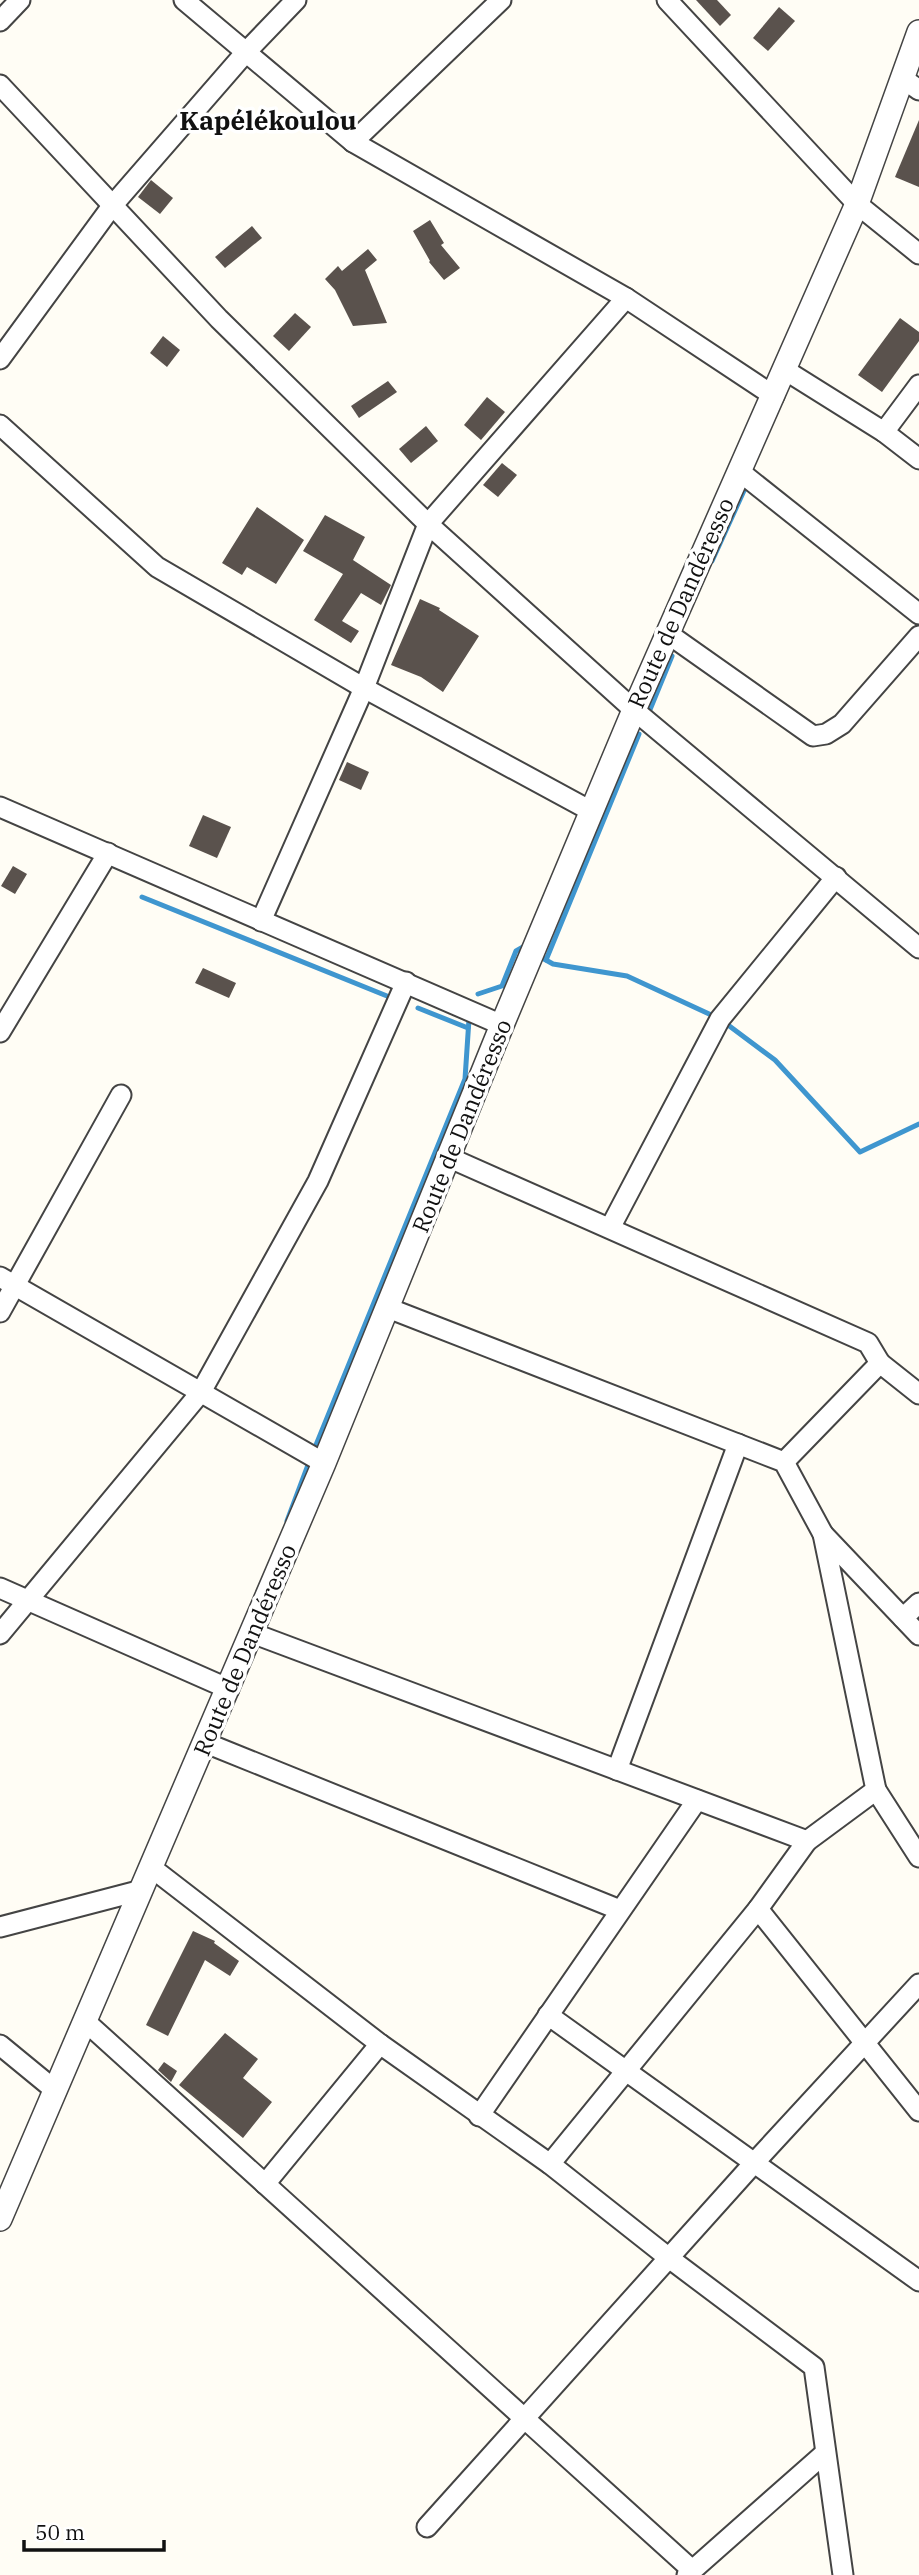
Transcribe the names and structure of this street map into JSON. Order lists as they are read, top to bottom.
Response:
{
  "streets": {
    "street": ["Route de Dandéresso"]
  },
  "districts": ["Kapélékoulou"],
  "scale_bar": "50 m"
}
